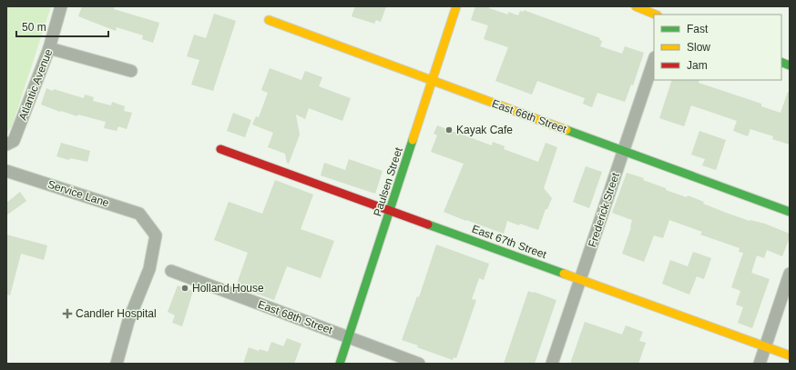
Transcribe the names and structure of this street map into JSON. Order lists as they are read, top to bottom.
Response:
{
  "streets": {
    "street": [
      "Atlantic Avenue",
      "East 66th Street",
      "Paulsen Street",
      "Service Lane",
      "Frederick Street",
      "East 67th Street",
      "East 68th Street"
    ]
  },
  "crossings": [
    ["East 66th Street", "Paulsen Street"],
    ["East 66th Street", "Frederick Street"],
    ["Paulsen Street", "East 67th Street"],
    ["Paulsen Street", "East 68th Street"],
    ["Frederick Street", "East 67th Street"]
  ],
  "places": {
    "other": ["Kayak Cafe", "Holland House"],
    "health": ["Candler Hospital"]
  },
  "legend": ["Fast", "Slow", "Jam"],
  "scale_bar": "50 m"
}
